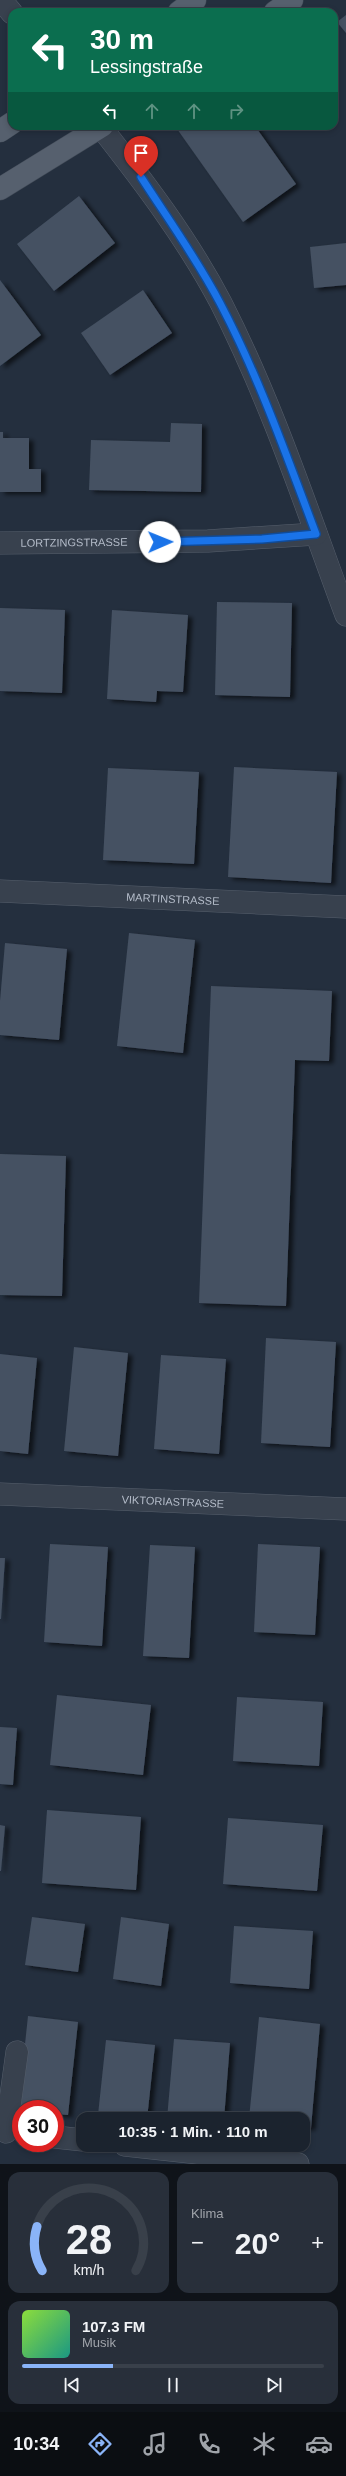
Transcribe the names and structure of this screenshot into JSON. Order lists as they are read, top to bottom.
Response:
{
  "streets": {
    "street": ["LORTZINGSTRASSE", "MARTINSTRASSE", "VIKTORIASTRASSE"]
  },
  "page": {
    "turn": ["30 m", "Lessingstraße"],
    "limit": "30",
    "trip": "10:35 · 1 Min. · 110 m",
    "tile": "Klima",
    "heat": ["−", "20°", "+"],
    "song": ["107.3 FM", "Musik"],
    "tabs": "10:34",
    "gauge": ["28", "km/h"]
  }
}
